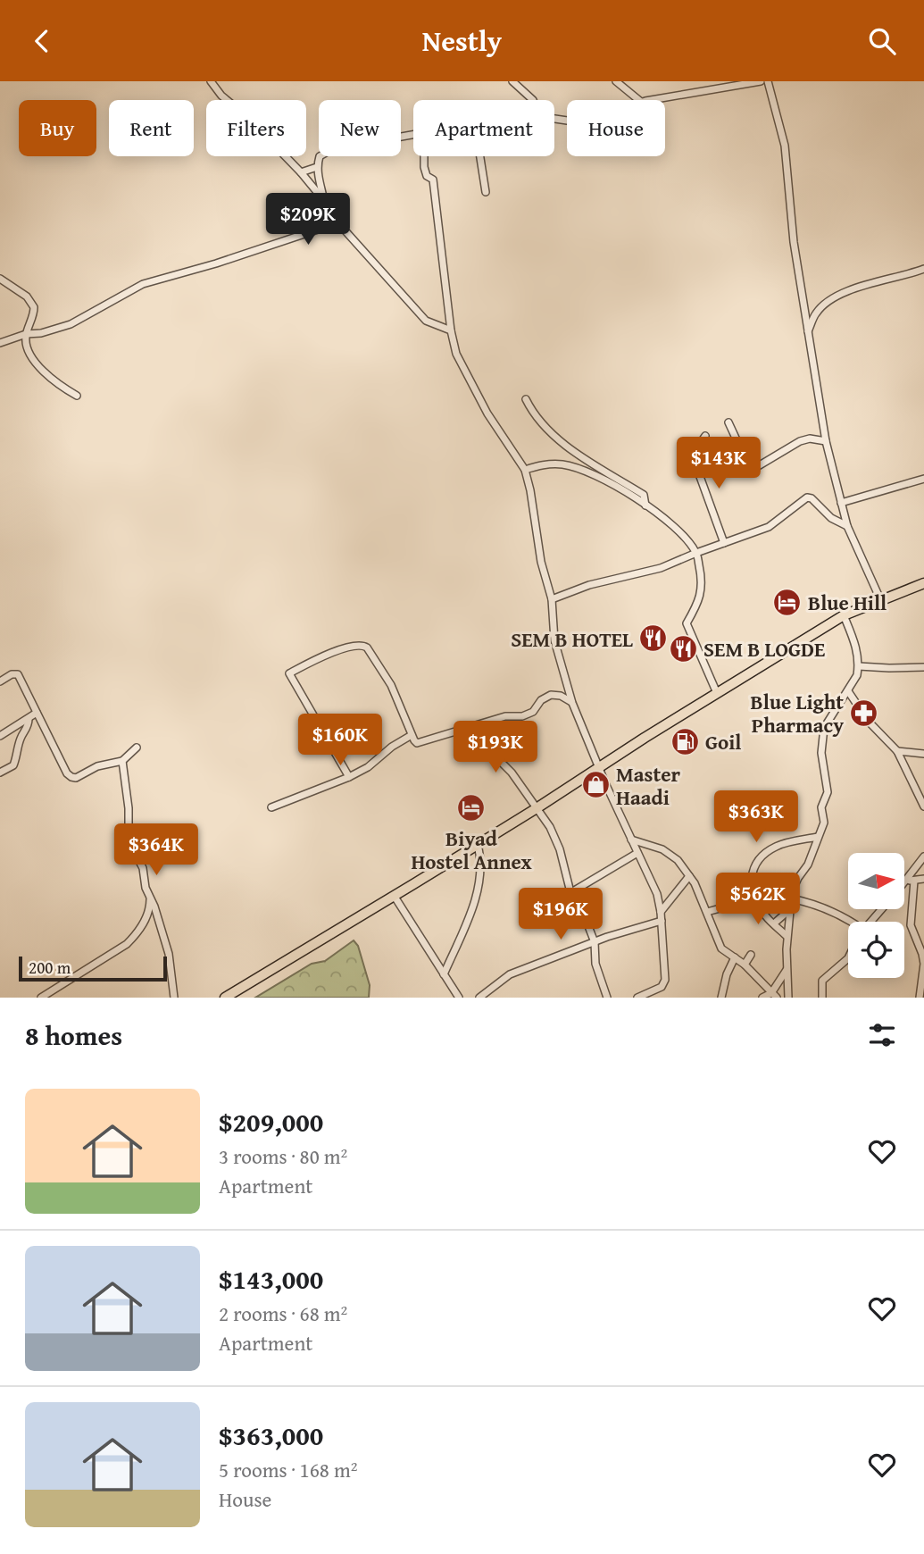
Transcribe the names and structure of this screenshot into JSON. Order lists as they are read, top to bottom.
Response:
{
  "places": {
    "hotel": ["Blue Hill", "Biyad Hostel Annex"],
    "restaurant": ["SEM B HOTEL", "SEM B LOGDE"],
    "pharmacy": ["Blue Light Pharmacy"],
    "fuel station": ["Goil"],
    "shop": ["Master Haadi"]
  },
  "scale_bar": "200 m",
  "north": "right",
  "page": {
    "header": "Nestly",
    "chip": [
      "Buy",
      "Rent",
      "Filters",
      "New",
      "Apartment",
      "House"
    ],
    "price": [
      "$209K",
      "$143K",
      "$160K",
      "$193K",
      "$363K",
      "$364K",
      "$562K",
      "$196K"
    ],
    "scale": "200 m",
    "heading": "8 homes",
    "list": [
      {
        "name": "$209,000",
        "note": "3 rooms · 80 m² · Apartment"
      },
      {
        "name": "$143,000",
        "note": "2 rooms · 68 m² · Apartment"
      },
      {
        "name": "$363,000",
        "note": "5 rooms · 168 m² · House"
      }
    ]
  }
}
